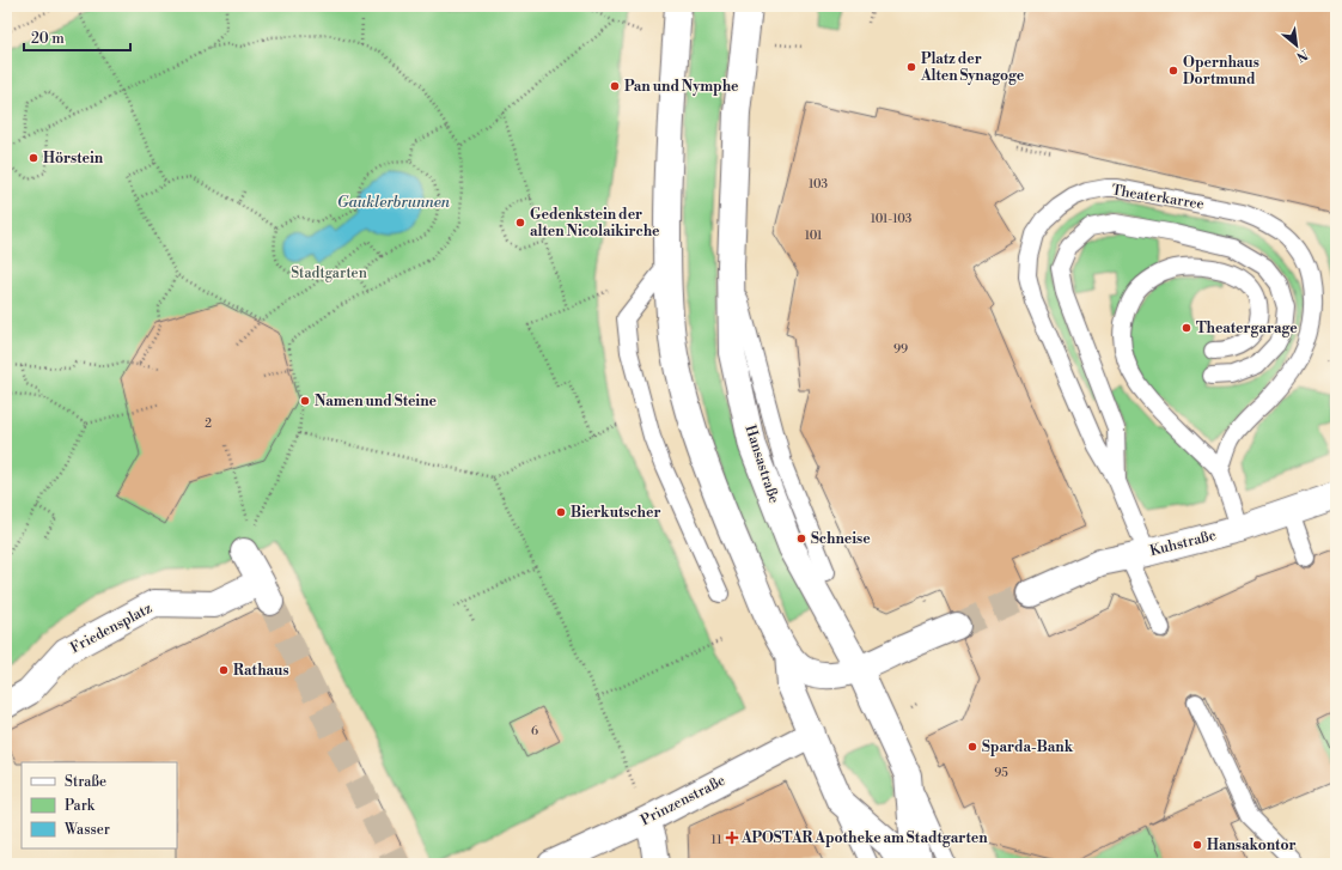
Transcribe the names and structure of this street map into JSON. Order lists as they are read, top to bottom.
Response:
{
  "streets": {
    "street": [
      "Hansastraße",
      "Kuhstraße",
      "Friedensplatz",
      "Prinzenstraße"
    ],
    "lane": ["Theaterkarree"]
  },
  "crossings": [
    ["Theaterkarree", "Kuhstraße"]
  ],
  "water": ["Gauklerbrunnen"],
  "parks": ["Stadtgarten"],
  "places": {
    "other": [
      "Platz der Alten Synagoge",
      "Opernhaus Dortmund",
      "Pan und Nymphe",
      "Hörstein",
      "Gedenkstein der alten Nicolaikirche",
      "Theatergarage",
      "Namen und Steine",
      "Bierkutscher",
      "Schneise",
      "Rathaus",
      "Sparda-Bank",
      "Hansakontor"
    ],
    "health": ["APOSTAR Apotheke am Stadtgarten"]
  },
  "house_numbers": [
    "103",
    "101-103",
    "101",
    "99",
    "2",
    "6",
    "95",
    "11"
  ],
  "legend": ["Straße", "Park", "Wasser"],
  "scale_bar": "20 m",
  "north": "bottom right"
}
